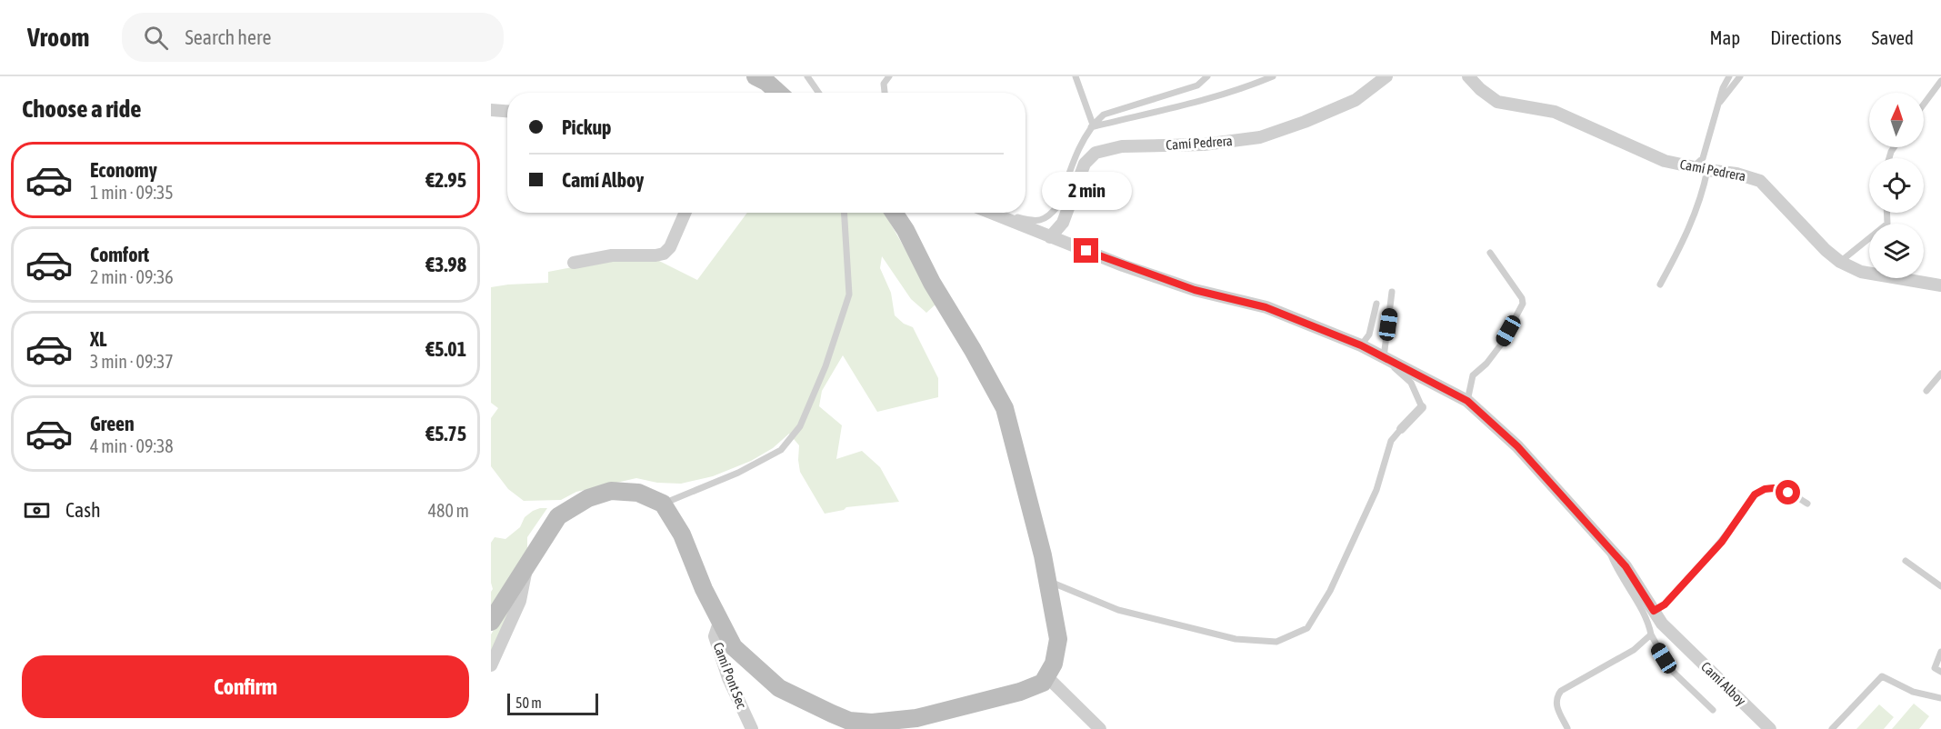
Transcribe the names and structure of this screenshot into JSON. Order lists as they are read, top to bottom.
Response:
{
  "streets": {
    "street": ["Camí Pedrera", "Camí Pont Sec", "Camí Alboy"]
  },
  "crossings": [
    ["Camí Pedrera", "Camí Alboy"]
  ],
  "scale_bar": "50 m",
  "north": "top",
  "page": {
    "header": "Vroom",
    "search": "Search here",
    "nav": ["Map", "Directions", "Saved"],
    "heading": "Choose a ride",
    "banner": ["Pickup", "Camí Alboy"],
    "list": [
      {
        "name": "Economy",
        "note": "1 min · 09:35",
        "value": "€2.95"
      },
      {
        "name": "Comfort",
        "note": "2 min · 09:36",
        "value": "€3.98"
      },
      {
        "name": "XL",
        "note": "3 min · 09:37",
        "value": "€5.01"
      },
      {
        "name": "Green",
        "note": "4 min · 09:38",
        "value": "€5.75"
      }
    ],
    "bubble": "2 min",
    "pay": ["Cash", "480 m"],
    "buttons": "Confirm",
    "scale": "50 m"
  }
}
